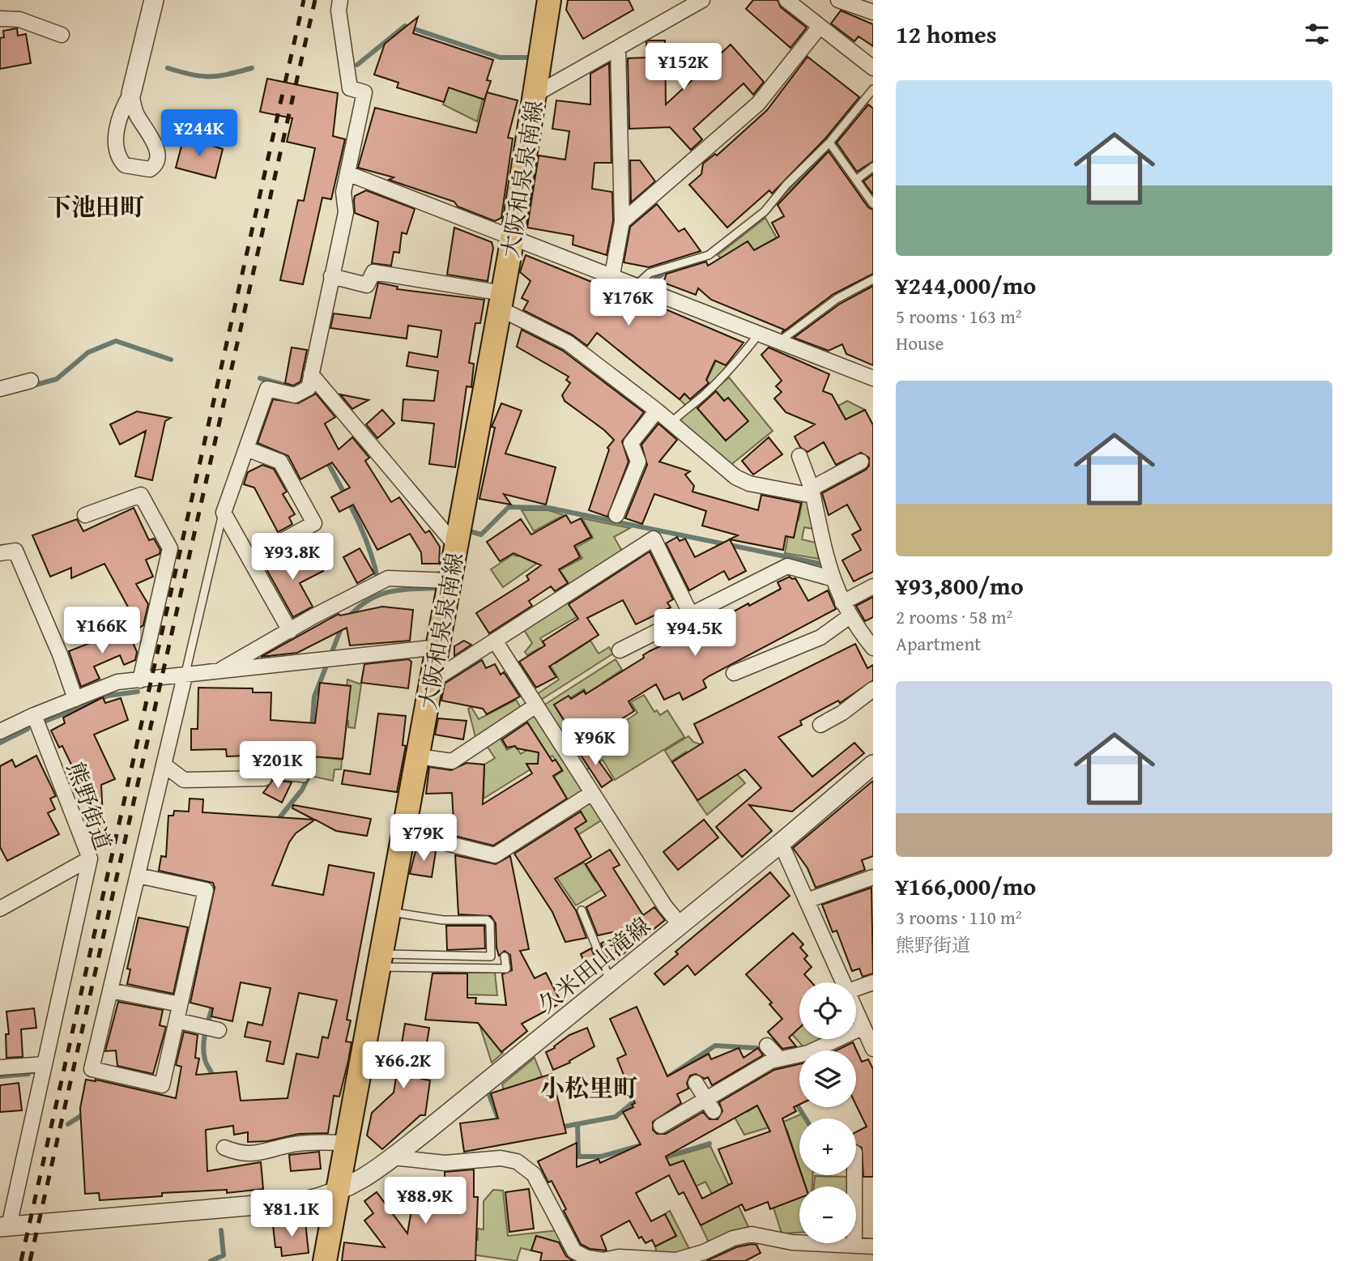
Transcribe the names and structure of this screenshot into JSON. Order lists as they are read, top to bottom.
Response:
{
  "streets": {
    "main road": ["大阪和泉泉南線"],
    "street": ["熊野街道", "久米田山滝線"]
  },
  "crossings": [
    ["大阪和泉泉南線", "久米田山滝線"],
    ["熊野街道", "久米田山滝線"]
  ],
  "districts": ["下池田町", "小松里町"],
  "page": {
    "heading": "12 homes",
    "price": [
      "¥152K",
      "¥244K",
      "¥176K",
      "¥93.8K",
      "¥166K",
      "¥94.5K",
      "¥96K",
      "¥201K",
      "¥79K",
      "¥66.2K",
      "¥88.9K",
      "¥81.1K"
    ],
    "list": [
      {
        "name": "¥244,000/mo",
        "note": "5 rooms · 163 m² · House"
      },
      {
        "name": "¥93,800/mo",
        "note": "2 rooms · 58 m² · Apartment"
      },
      {
        "name": "¥166,000/mo",
        "note": "3 rooms · 110 m² · 熊野街道"
      }
    ],
    "map_buttons": ["+", "−"]
  }
}
